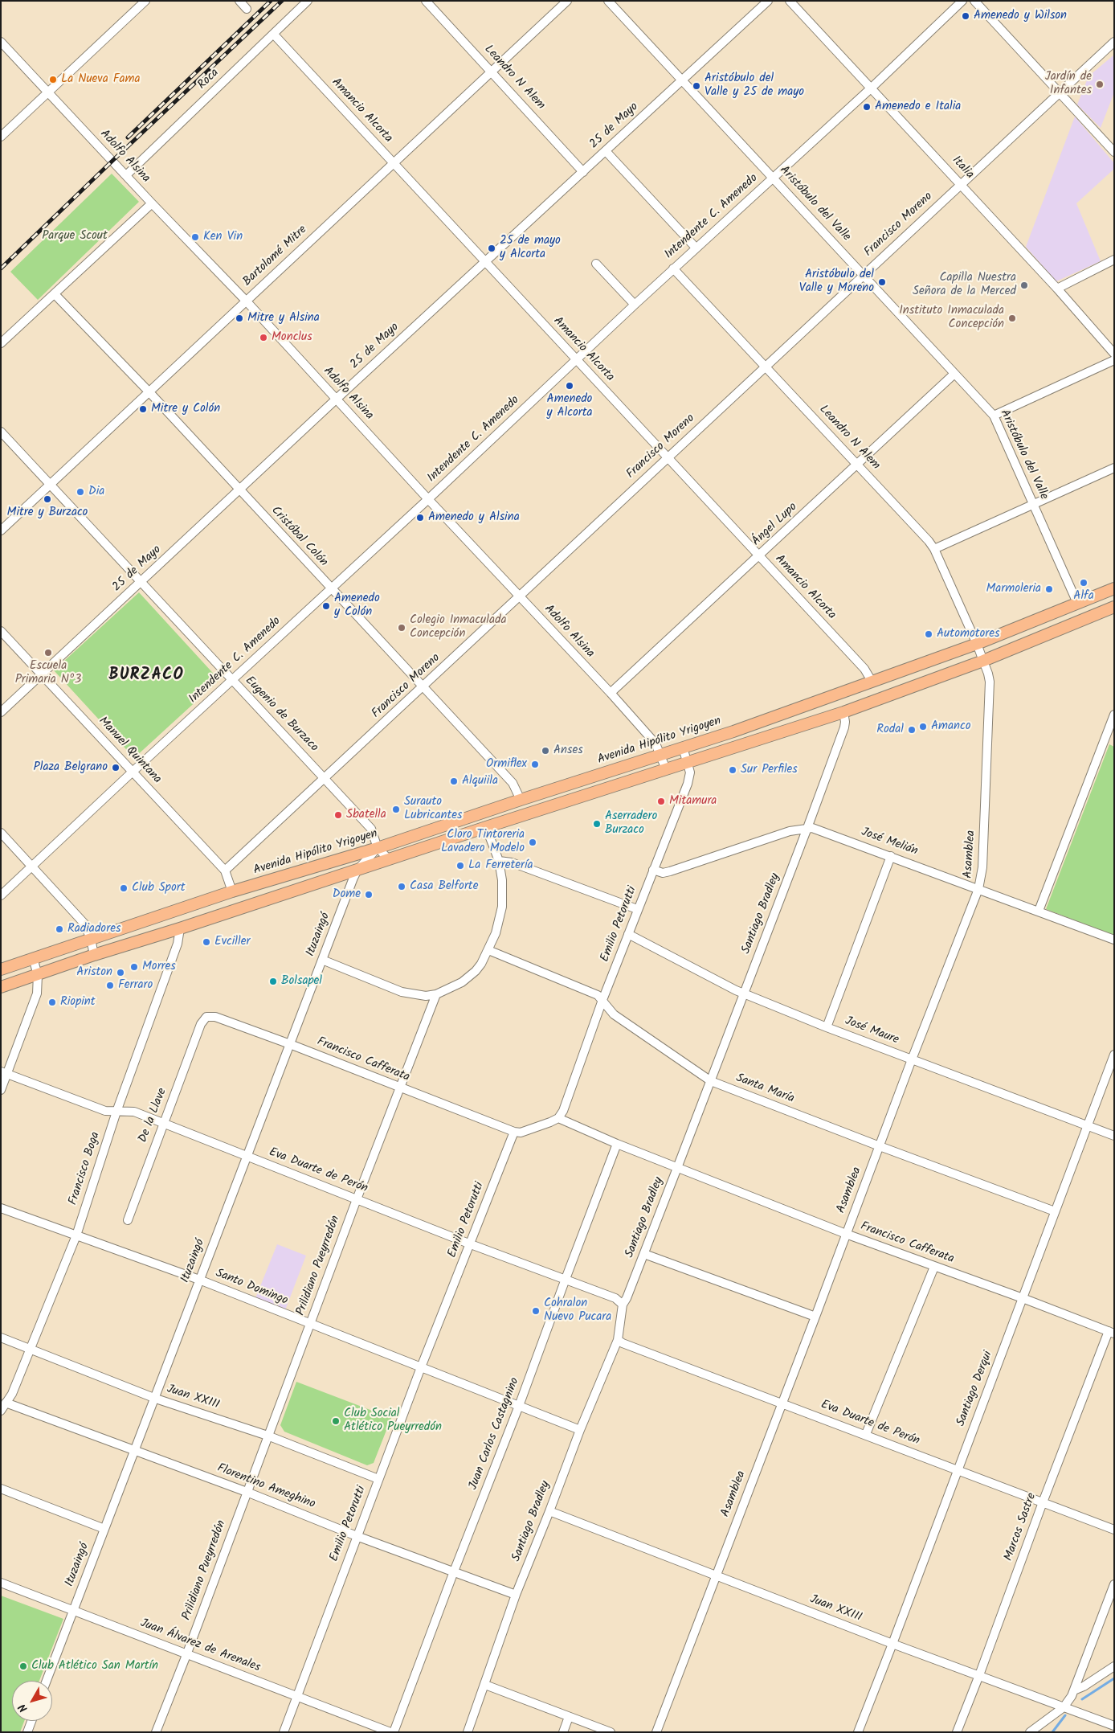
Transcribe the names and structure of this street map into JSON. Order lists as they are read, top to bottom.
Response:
{
  "streets": {
    "main road": ["Avenida Hipólito Yrigoyen"],
    "street": [
      "Leandro N Alem",
      "Roca",
      "Amancio Alcorta",
      "25 de Mayo",
      "Adolfo Alsina",
      "Italia",
      "Aristóbulo del Valle",
      "Intendente C. Amenedo",
      "Francisco Moreno",
      "Bartolomé Mitre",
      "Ángel Lupo",
      "Cristóbal Colón",
      "Eugenio de Burzaco",
      "Manuel Quintana",
      "José Melián",
      "Asamblea",
      "Santiago Bradley",
      "Emilio Petorutti",
      "Ituzaingó",
      "José Maure",
      "Francisco Cafferata",
      "Santa María",
      "De la Llave",
      "Francisco Boga",
      "Eva Duarte de Perón",
      "Prilidiano Pueyrredón",
      "Santo Domingo",
      "Santiago Derqui",
      "Juan XXIII",
      "Juan Carlos Castagnino",
      "Florentino Ameghino",
      "Marcos Sastre",
      "Juan Álvarez de Arenales"
    ]
  },
  "crossings": [
    ["Leandro N Alem", "25 de Mayo"],
    ["Leandro N Alem", "Intendente C. Amenedo"],
    ["Leandro N Alem", "Francisco Moreno"],
    ["Leandro N Alem", "Bartolomé Mitre"],
    ["Leandro N Alem", "Ángel Lupo"],
    ["Leandro N Alem", "Avenida Hipólito Yrigoyen"],
    ["Leandro N Alem", "Asamblea"],
    ["Roca", "Amancio Alcorta"],
    ["Roca", "Adolfo Alsina"],
    ["Amancio Alcorta", "25 de Mayo"],
    ["Amancio Alcorta", "Intendente C. Amenedo"],
    ["Amancio Alcorta", "Francisco Moreno"],
    ["Amancio Alcorta", "Bartolomé Mitre"],
    ["Amancio Alcorta", "Ángel Lupo"],
    ["Amancio Alcorta", "Avenida Hipólito Yrigoyen"],
    ["25 de Mayo", "Adolfo Alsina"],
    ["25 de Mayo", "Aristóbulo del Valle"],
    ["25 de Mayo", "Cristóbal Colón"],
    ["25 de Mayo", "Eugenio de Burzaco"],
    ["25 de Mayo", "Manuel Quintana"],
    ["Adolfo Alsina", "Intendente C. Amenedo"],
    ["Adolfo Alsina", "Francisco Moreno"],
    ["Adolfo Alsina", "Bartolomé Mitre"],
    ["Adolfo Alsina", "Ángel Lupo"],
    ["Adolfo Alsina", "Avenida Hipólito Yrigoyen"],
    ["Italia", "Intendente C. Amenedo"],
    ["Italia", "Francisco Moreno"],
    ["Aristóbulo del Valle", "Intendente C. Amenedo"],
    ["Aristóbulo del Valle", "Francisco Moreno"],
    ["Aristóbulo del Valle", "Ángel Lupo"],
    ["Aristóbulo del Valle", "Avenida Hipólito Yrigoyen"],
    ["Intendente C. Amenedo", "Cristóbal Colón"],
    ["Intendente C. Amenedo", "Eugenio de Burzaco"],
    ["Intendente C. Amenedo", "Manuel Quintana"],
    ["Francisco Moreno", "Cristóbal Colón"],
    ["Francisco Moreno", "Eugenio de Burzaco"],
    ["Francisco Moreno", "Manuel Quintana"],
    ["Bartolomé Mitre", "Cristóbal Colón"],
    ["Bartolomé Mitre", "Eugenio de Burzaco"],
    ["Cristóbal Colón", "Avenida Hipólito Yrigoyen"],
    ["Eugenio de Burzaco", "Avenida Hipólito Yrigoyen"],
    ["Eugenio de Burzaco", "Ituzaingó"],
    ["Avenida Hipólito Yrigoyen", "Manuel Quintana"],
    ["Avenida Hipólito Yrigoyen", "Asamblea"],
    ["Avenida Hipólito Yrigoyen", "Emilio Petorutti"],
    ["Avenida Hipólito Yrigoyen", "Ituzaingó"],
    ["José Melián", "Asamblea"],
    ["José Melián", "Santiago Bradley"],
    ["José Melián", "Emilio Petorutti"],
    ["Asamblea", "José Maure"],
    ["Asamblea", "Francisco Cafferata"],
    ["Asamblea", "Santa María"],
    ["Asamblea", "Eva Duarte de Perón"],
    ["Asamblea", "Juan XXIII"],
    ["Santiago Bradley", "José Maure"],
    ["Santiago Bradley", "Francisco Cafferata"],
    ["Santiago Bradley", "Santa María"],
    ["Santiago Bradley", "Eva Duarte de Perón"],
    ["Santiago Bradley", "Santo Domingo"],
    ["Santiago Bradley", "Juan XXIII"],
    ["Santiago Bradley", "Florentino Ameghino"],
    ["Emilio Petorutti", "José Maure"],
    ["Emilio Petorutti", "Francisco Cafferata"],
    ["Emilio Petorutti", "Santa María"],
    ["Emilio Petorutti", "Eva Duarte de Perón"],
    ["Emilio Petorutti", "Santo Domingo"],
    ["Emilio Petorutti", "Juan XXIII"],
    ["Emilio Petorutti", "Florentino Ameghino"],
    ["Emilio Petorutti", "Juan Álvarez de Arenales"],
    ["Ituzaingó", "Francisco Cafferata"],
    ["Ituzaingó", "Eva Duarte de Perón"],
    ["Ituzaingó", "Santo Domingo"],
    ["Ituzaingó", "Juan XXIII"],
    ["Ituzaingó", "Florentino Ameghino"],
    ["Ituzaingó", "Juan Álvarez de Arenales"],
    ["José Maure", "Santiago Derqui"],
    ["Francisco Cafferata", "De la Llave"],
    ["Francisco Cafferata", "Prilidiano Pueyrredón"],
    ["Francisco Cafferata", "Santiago Derqui"],
    ["Francisco Cafferata", "Juan Carlos Castagnino"],
    ["Francisco Cafferata", "Marcos Sastre"],
    ["Santa María", "Santiago Derqui"],
    ["De la Llave", "Eva Duarte de Perón"],
    ["Francisco Boga", "Eva Duarte de Perón"],
    ["Francisco Boga", "Santo Domingo"],
    ["Francisco Boga", "Juan XXIII"],
    ["Francisco Boga", "Florentino Ameghino"],
    ["Eva Duarte de Perón", "Prilidiano Pueyrredón"],
    ["Eva Duarte de Perón", "Santiago Derqui"],
    ["Eva Duarte de Perón", "Juan Carlos Castagnino"],
    ["Eva Duarte de Perón", "Marcos Sastre"],
    ["Prilidiano Pueyrredón", "Santo Domingo"],
    ["Prilidiano Pueyrredón", "Juan XXIII"],
    ["Prilidiano Pueyrredón", "Florentino Ameghino"],
    ["Prilidiano Pueyrredón", "Juan Álvarez de Arenales"],
    ["Santo Domingo", "Juan Carlos Castagnino"],
    ["Santiago Derqui", "Juan XXIII"],
    ["Juan XXIII", "Marcos Sastre"],
    ["Juan Carlos Castagnino", "Florentino Ameghino"]
  ],
  "districts": ["BURZACO"],
  "parks": ["Parque Scout"],
  "places": [
    "Amenedo y Wilson",
    "La Nueva Fama",
    "Jardín de Infantes",
    "Aristóbulo del Valle y 25 de mayo",
    "Amenedo e Italia",
    "Ken Vin",
    "25 de mayo y Alcorta",
    "Aristóbulo del Valle y Moreno",
    "Capilla Nuestra Señora de la Merced",
    "Mitre y Alsina",
    "Instituto Inmaculada Concepción",
    "Monclus",
    "Amenedo y Alcorta",
    "Mitre y Colón",
    "Dia",
    "Mitre y Burzaco",
    "Amenedo y Alsina",
    "Alfa",
    "Marmoleria",
    "Amenedo y Colón",
    "Colegio Inmaculada Concepción",
    "Automotores",
    "Escuela Primaria Nº3",
    "Amanco",
    "Rodal",
    "Anses",
    "Ormiflex",
    "Plaza Belgrano",
    "Sur Perfiles",
    "Alquiila",
    "Mitamura",
    "Surauto Lubricantes",
    "Sbatella",
    "Aserradero Burzaco",
    "Cloro Tintoreria Lavadero Modelo",
    "La Ferretería",
    "Casa Belforte",
    "Club Sport",
    "Dome",
    "Radiadores",
    "Evciller",
    "Morres",
    "Ariston",
    "Bolsapel",
    "Ferraro",
    "Riopint",
    "Cohralon Nuevo Pucara",
    "Club Social Atlético Pueyrredón",
    "Club Atlético San Martín"
  ],
  "north": "bottom left"
}
